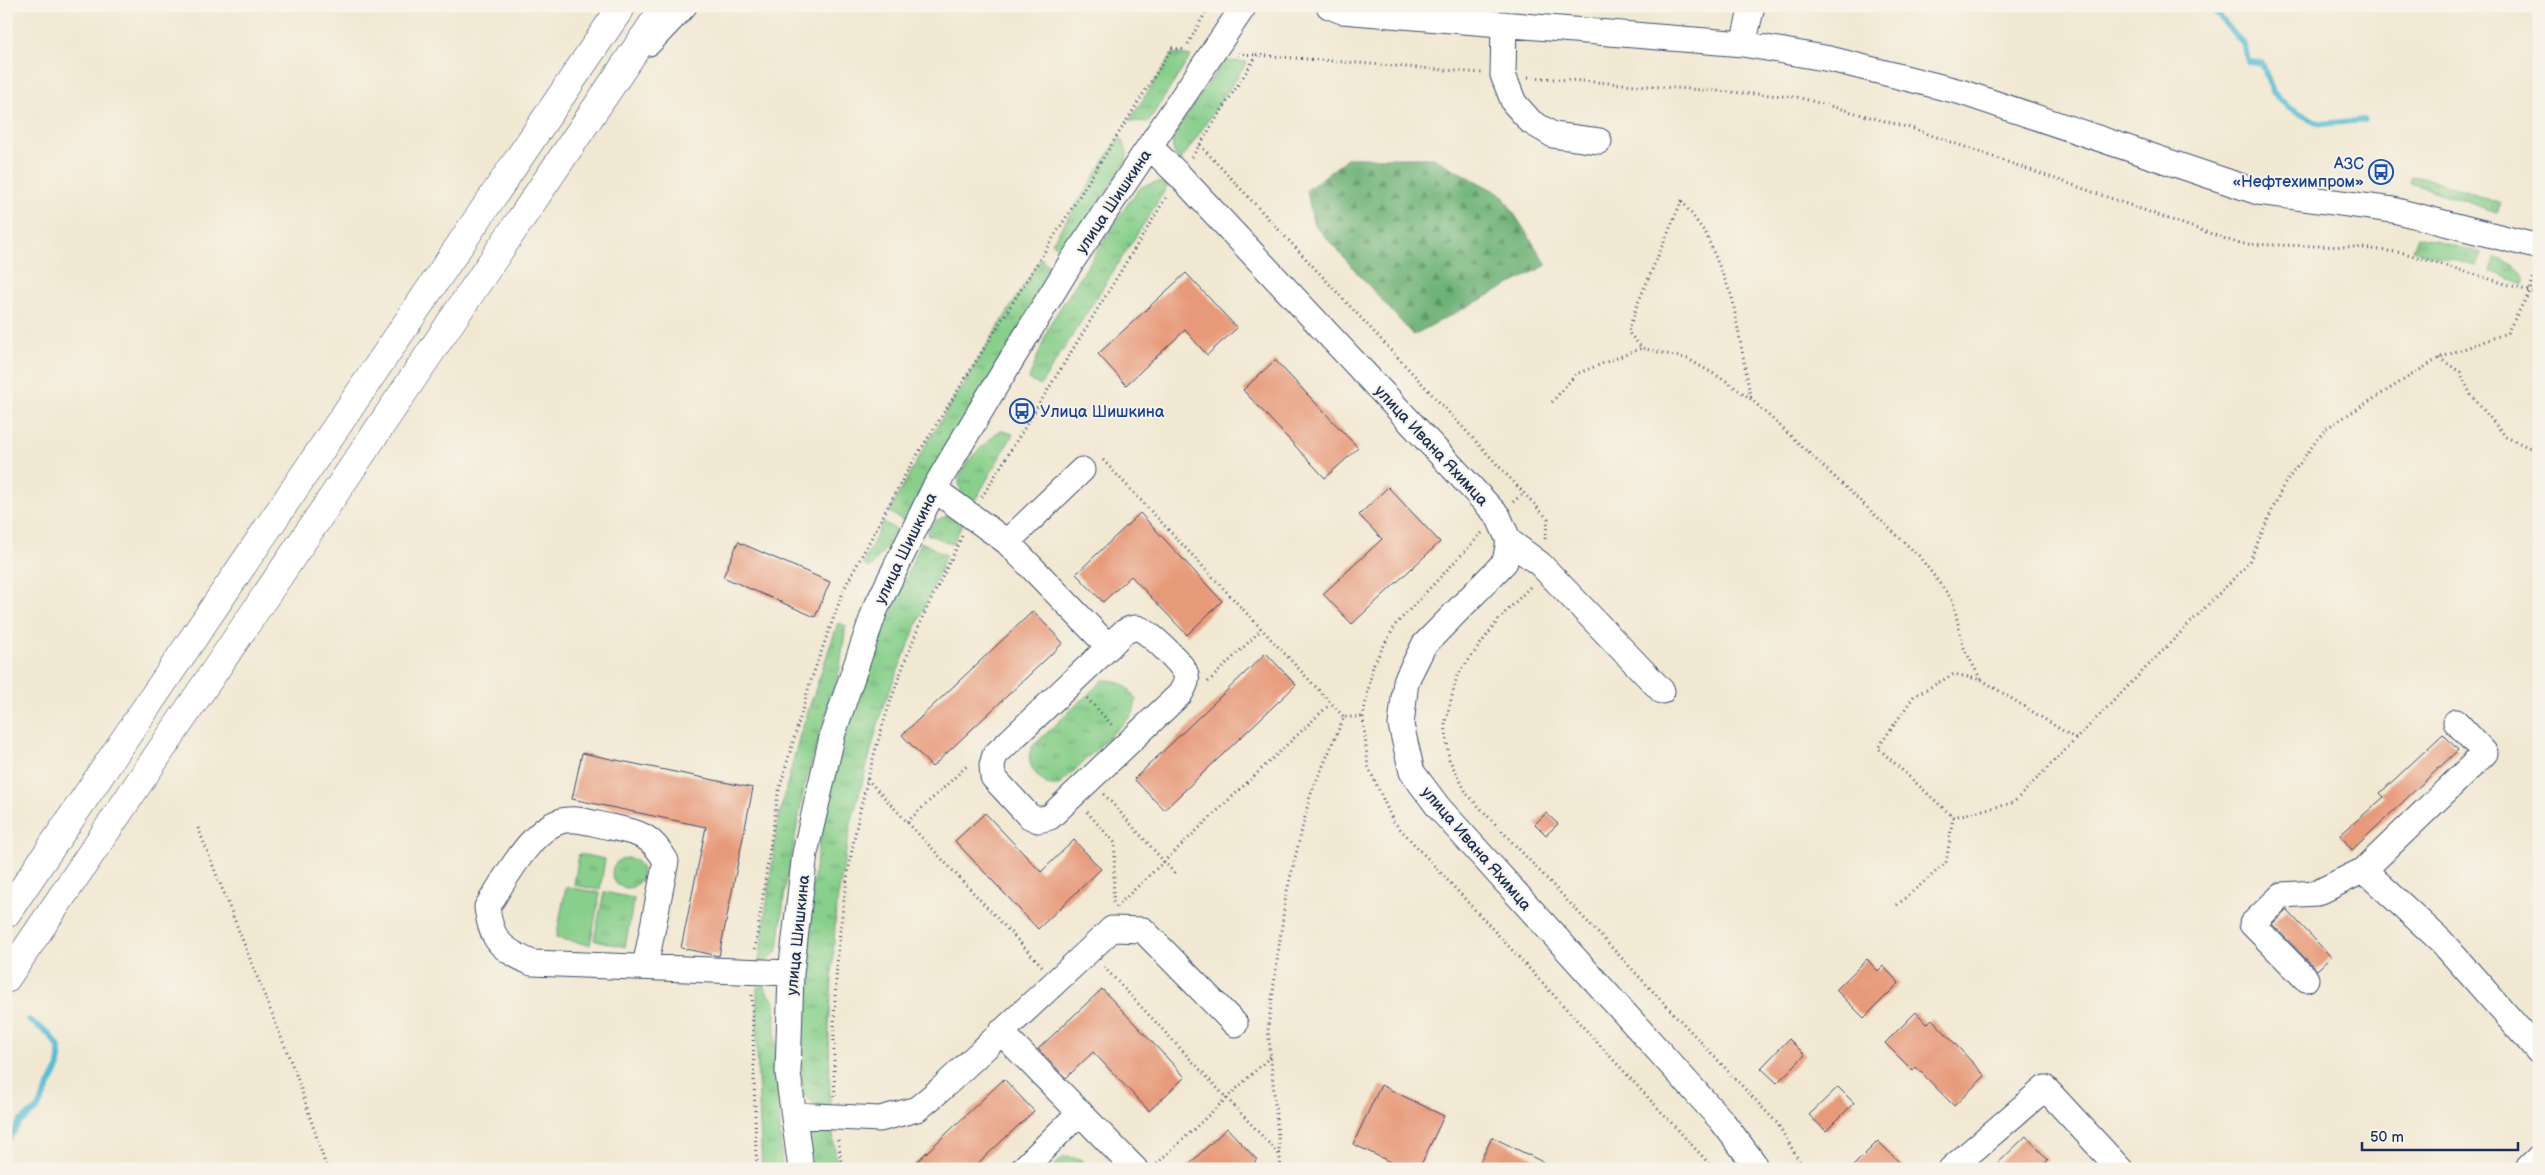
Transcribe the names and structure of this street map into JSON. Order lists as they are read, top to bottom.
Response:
{
  "streets": {
    "street": ["улица Шишкина", "улица Ивана Яхимца"]
  },
  "crossings": [
    ["улица Шишкина", "улица Ивана Яхимца"]
  ],
  "places": {
    "bus stop": ["АЗС «Нефтехимпром»", "Улица Шишкина"]
  },
  "scale_bar": "50 m"
}
